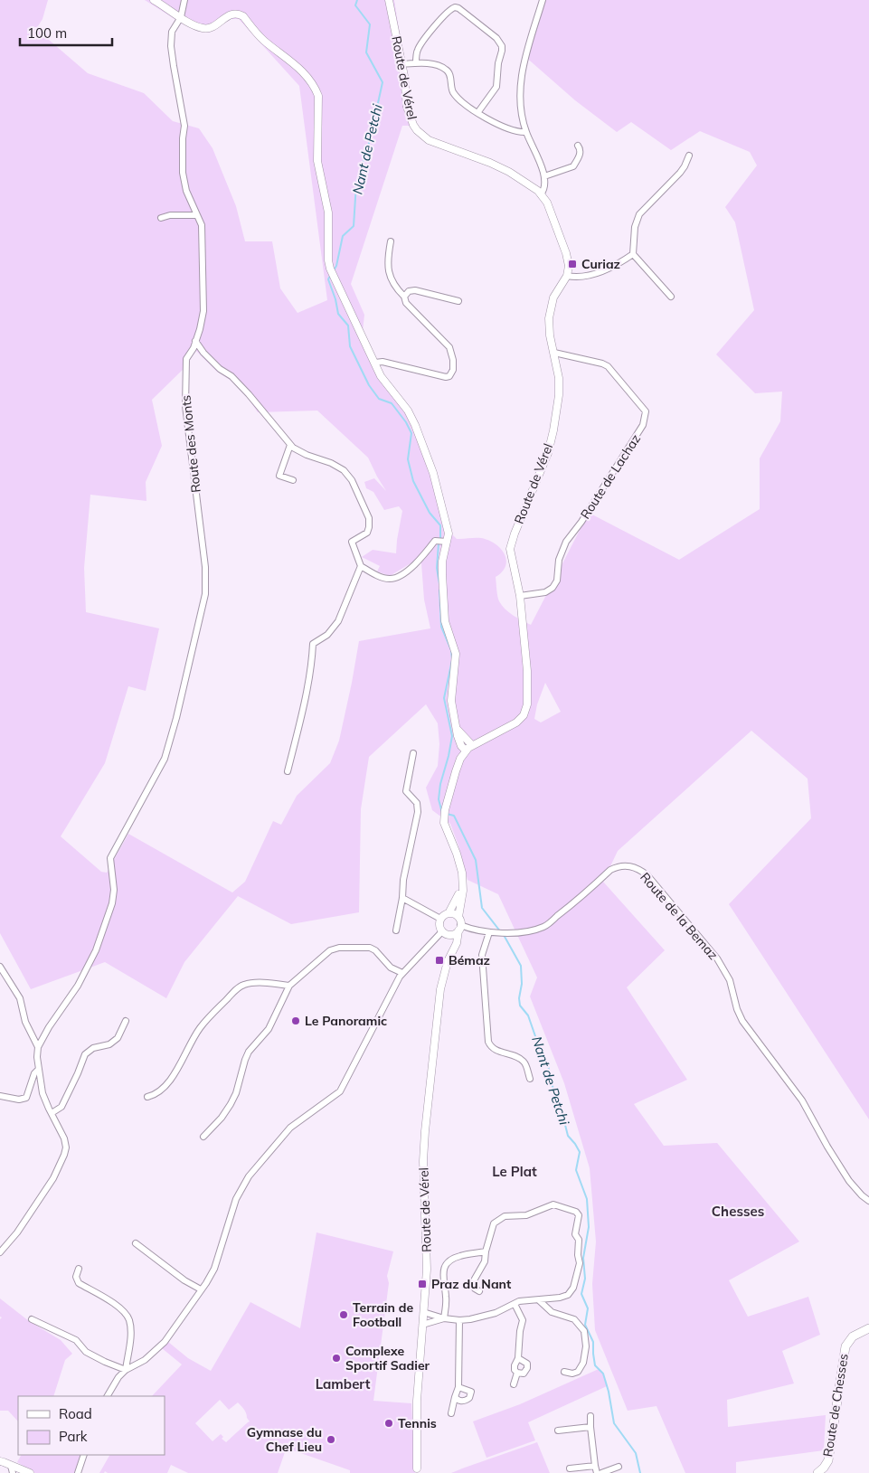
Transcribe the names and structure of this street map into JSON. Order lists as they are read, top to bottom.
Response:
{
  "streets": {
    "main road": ["Route de Chesses"],
    "street": [
      "Route de Vérel",
      "Route des Monts",
      "Route de Lachaz",
      "Route de la Bemaz"
    ]
  },
  "crossings": [
    ["Route de Vérel", "Route de Lachaz"],
    ["Route de Vérel", "Route de la Bemaz"]
  ],
  "districts": ["Le Plat", "Chesses", "Lambert"],
  "water": ["Nant de Petchi"],
  "places": {
    "transit": ["Curiaz", "Bémaz", "Praz du Nant"],
    "other": [
      "Le Panoramic",
      "Terrain de Football",
      "Complexe Sportif Sadier",
      "Tennis",
      "Gymnase du Chef Lieu"
    ]
  },
  "legend": ["Road", "Park"],
  "scale_bar": "100 m"
}
